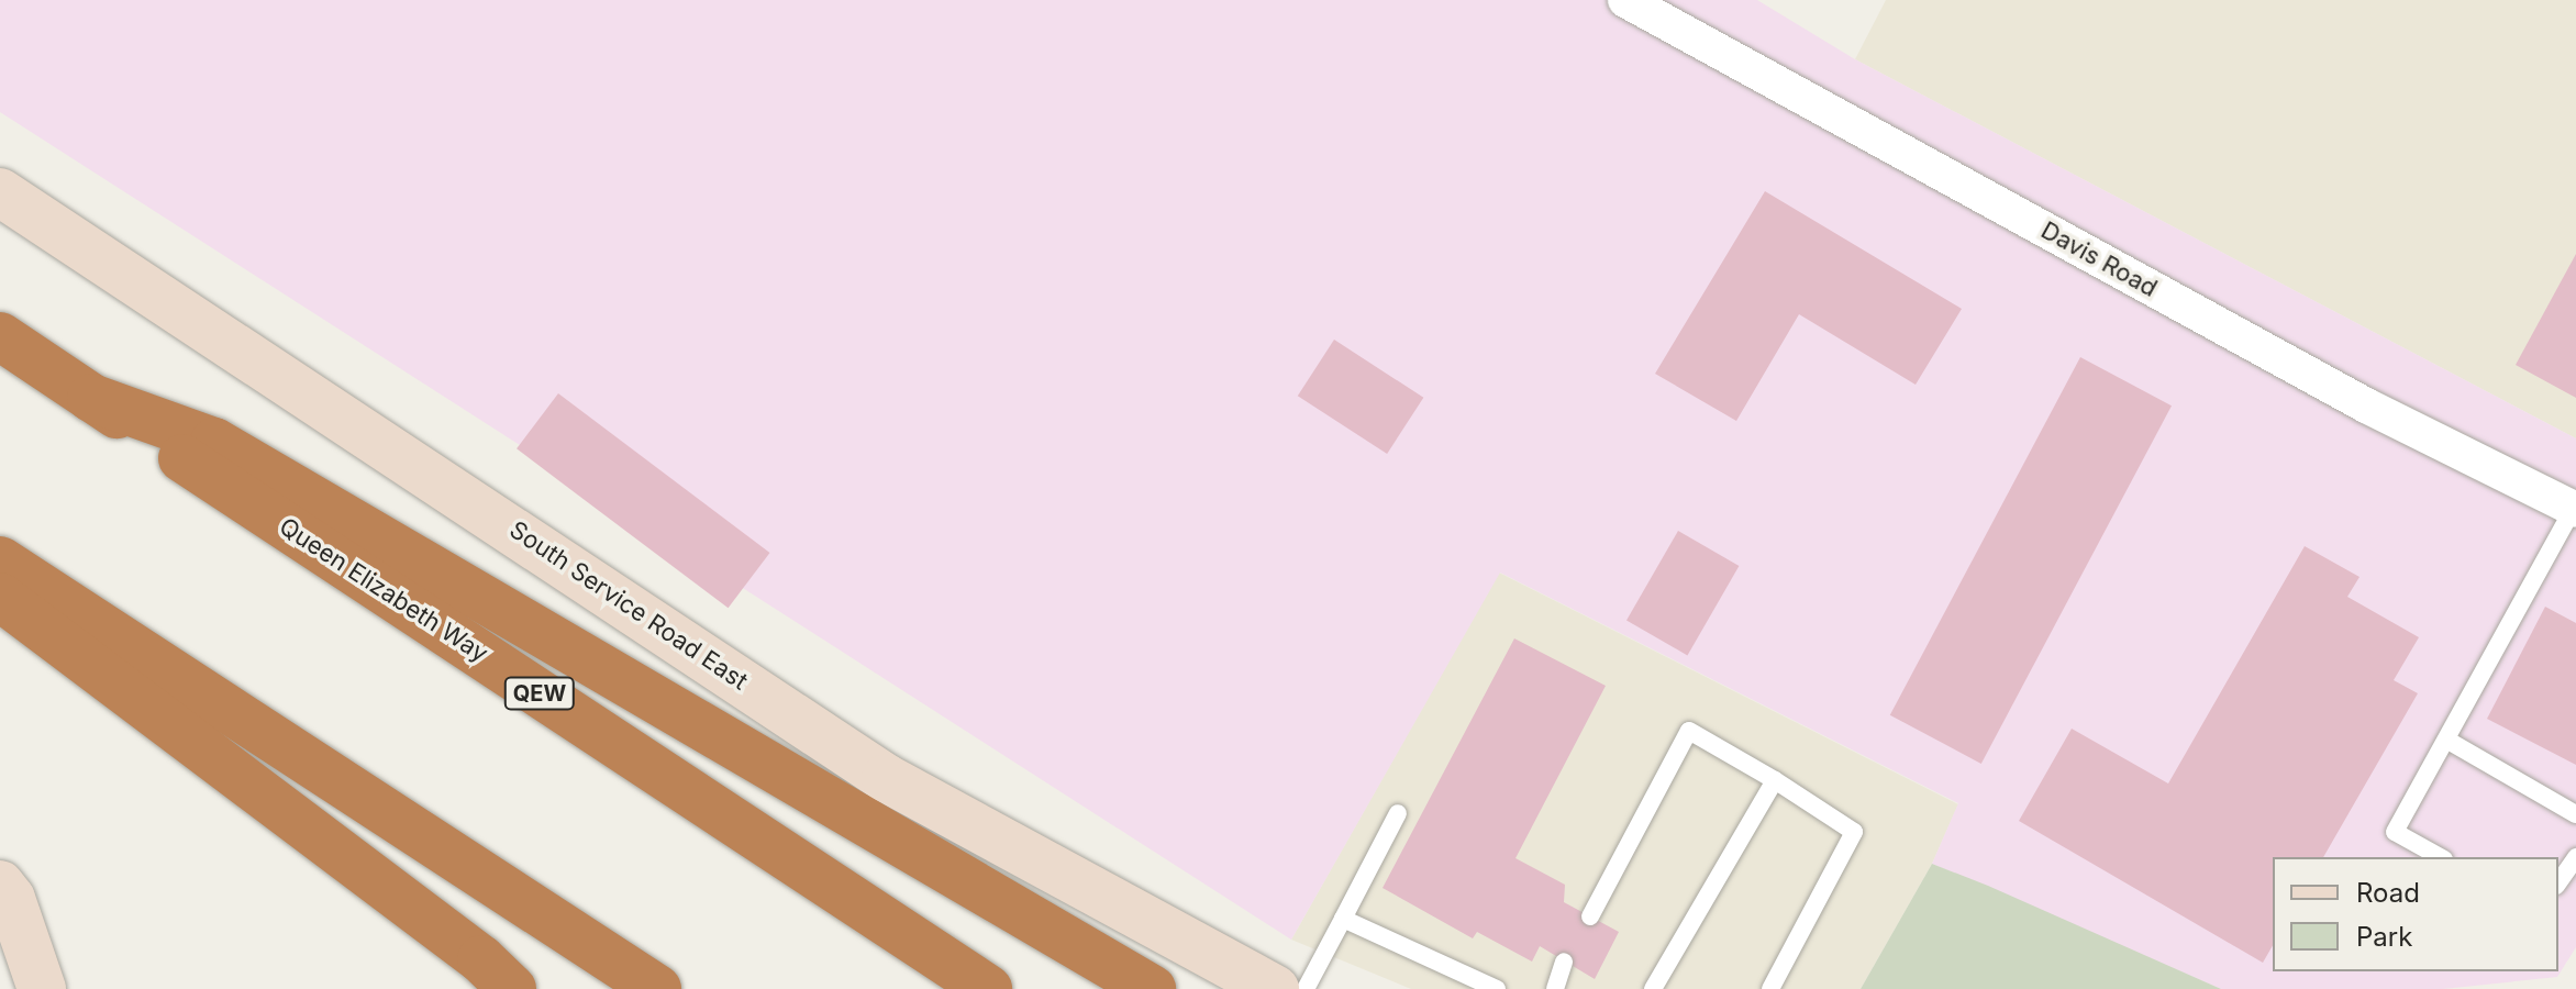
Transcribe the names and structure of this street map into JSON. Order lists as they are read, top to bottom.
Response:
{
  "streets": {
    "highway": ["Queen Elizabeth Way", "QEW"],
    "street": ["Davis Road", "South Service Road East"]
  },
  "legend": ["Road", "Park"]
}
